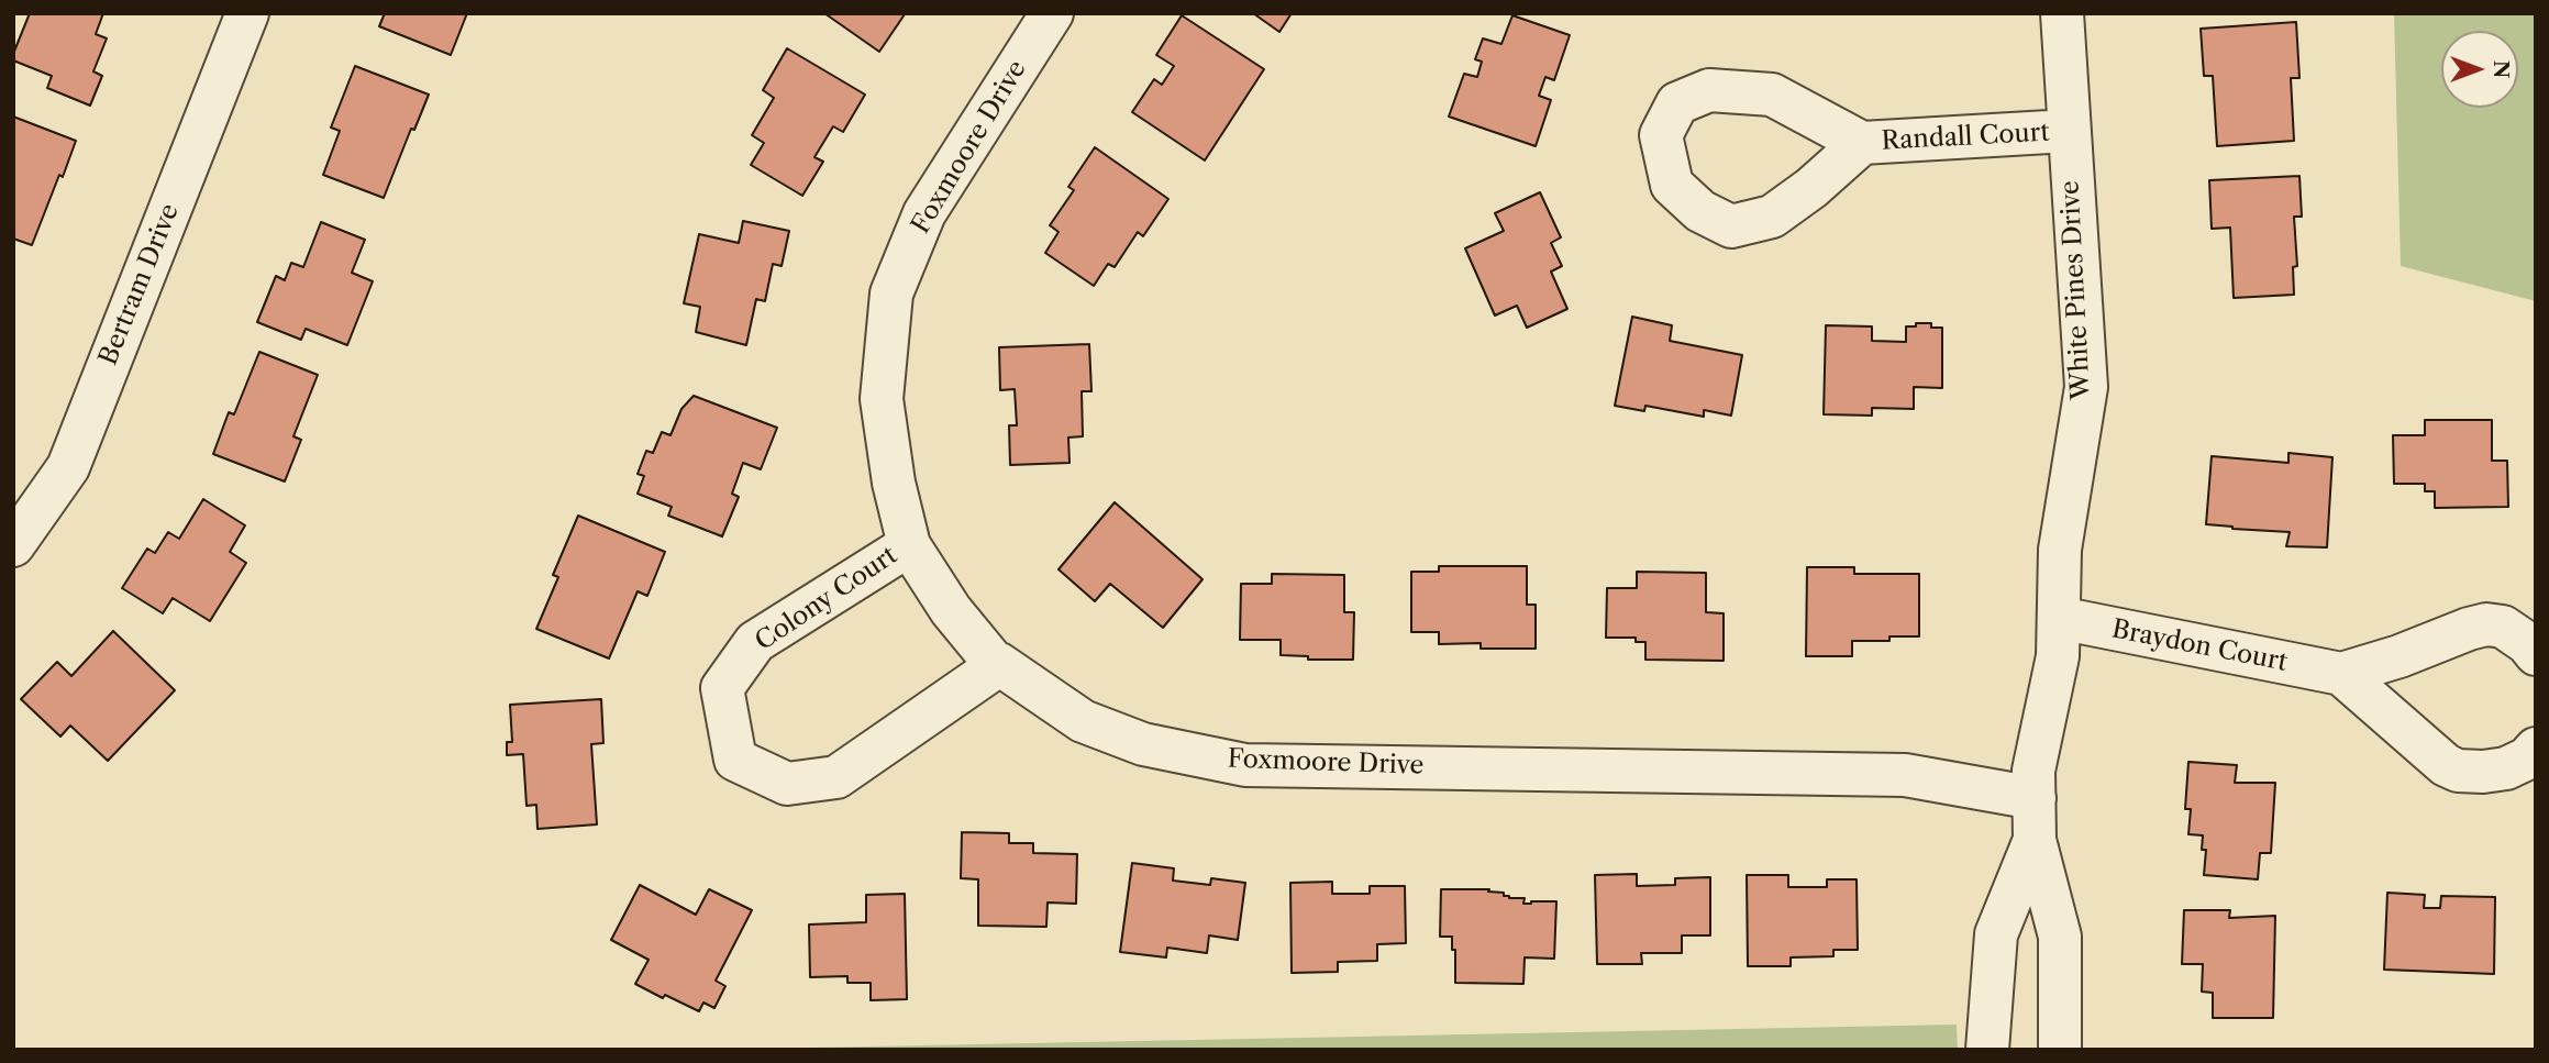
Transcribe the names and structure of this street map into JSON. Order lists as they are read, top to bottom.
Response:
{
  "streets": {
    "street": [
      "Randall Court",
      "Foxmoore Drive",
      "Bertram Drive",
      "White Pines Drive",
      "Colony Court",
      "Braydon Court"
    ]
  },
  "crossings": [
    ["Randall Court", "White Pines Drive"],
    ["Foxmoore Drive", "White Pines Drive"],
    ["Foxmoore Drive", "Colony Court"],
    ["White Pines Drive", "Braydon Court"]
  ],
  "north": "right"
}
